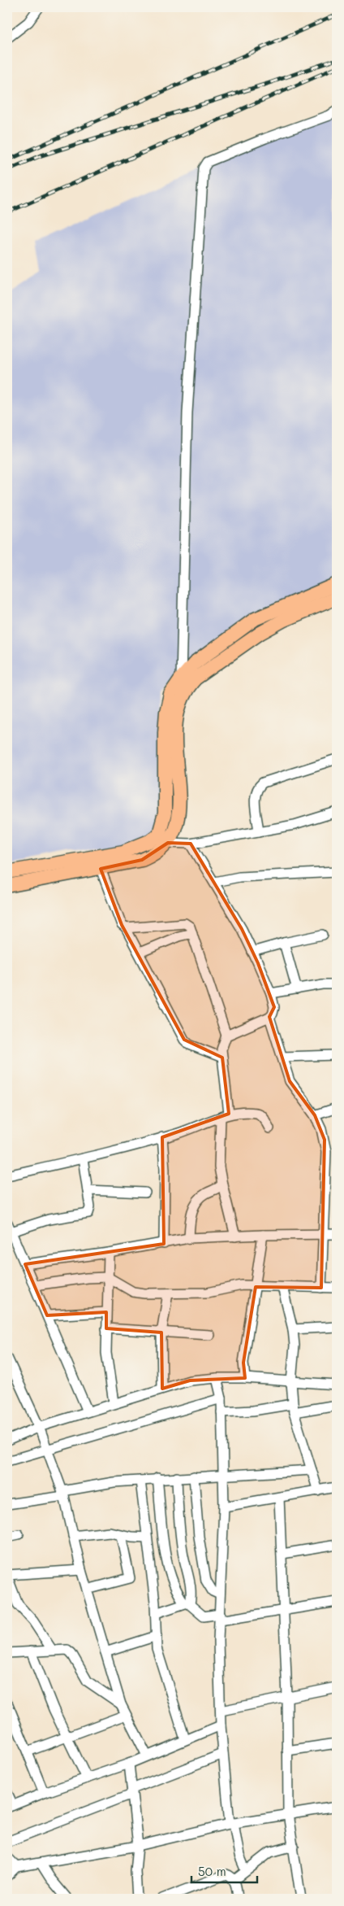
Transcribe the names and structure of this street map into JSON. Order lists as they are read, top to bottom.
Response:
{
  "scale_bar": "50 m"
}
